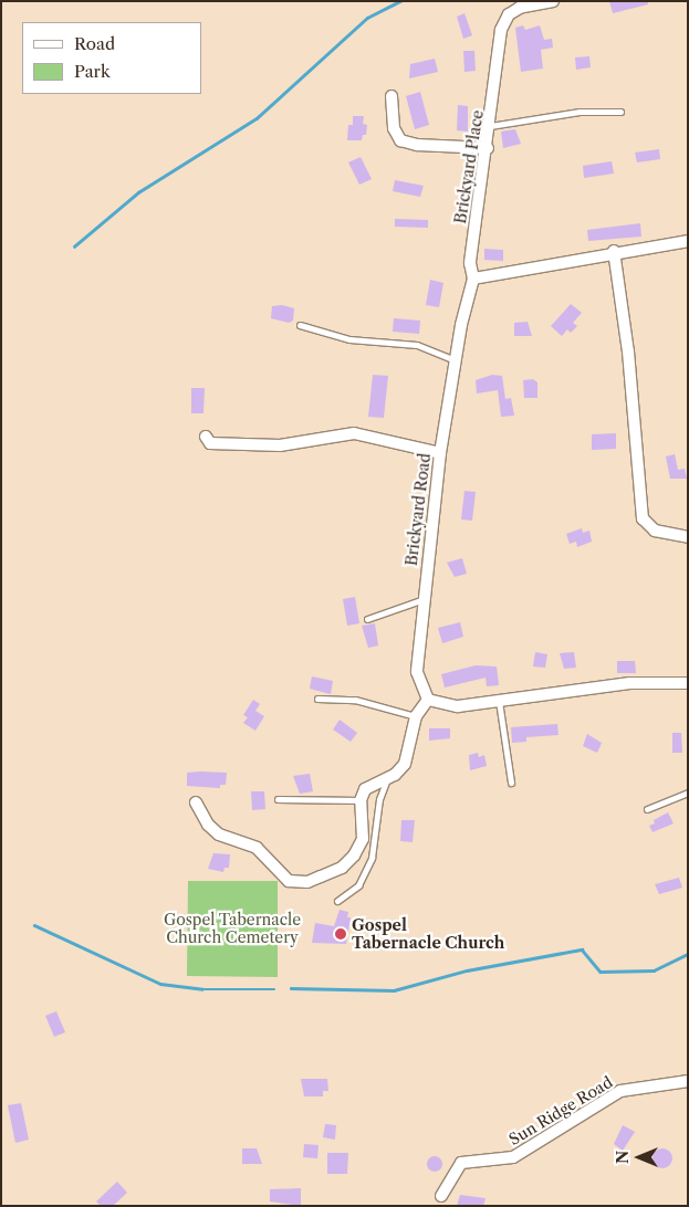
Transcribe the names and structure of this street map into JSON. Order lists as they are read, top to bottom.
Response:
{
  "streets": {
    "street": ["Brickyard Place", "Brickyard Road", "Sun Ridge Road"]
  },
  "crossings": [
    ["Brickyard Place", "Brickyard Road"]
  ],
  "parks": ["Gospel Tabernacle Church Cemetery"],
  "places": ["Gospel Tabernacle Church"],
  "legend": ["Road", "Park"],
  "north": "left"
}
